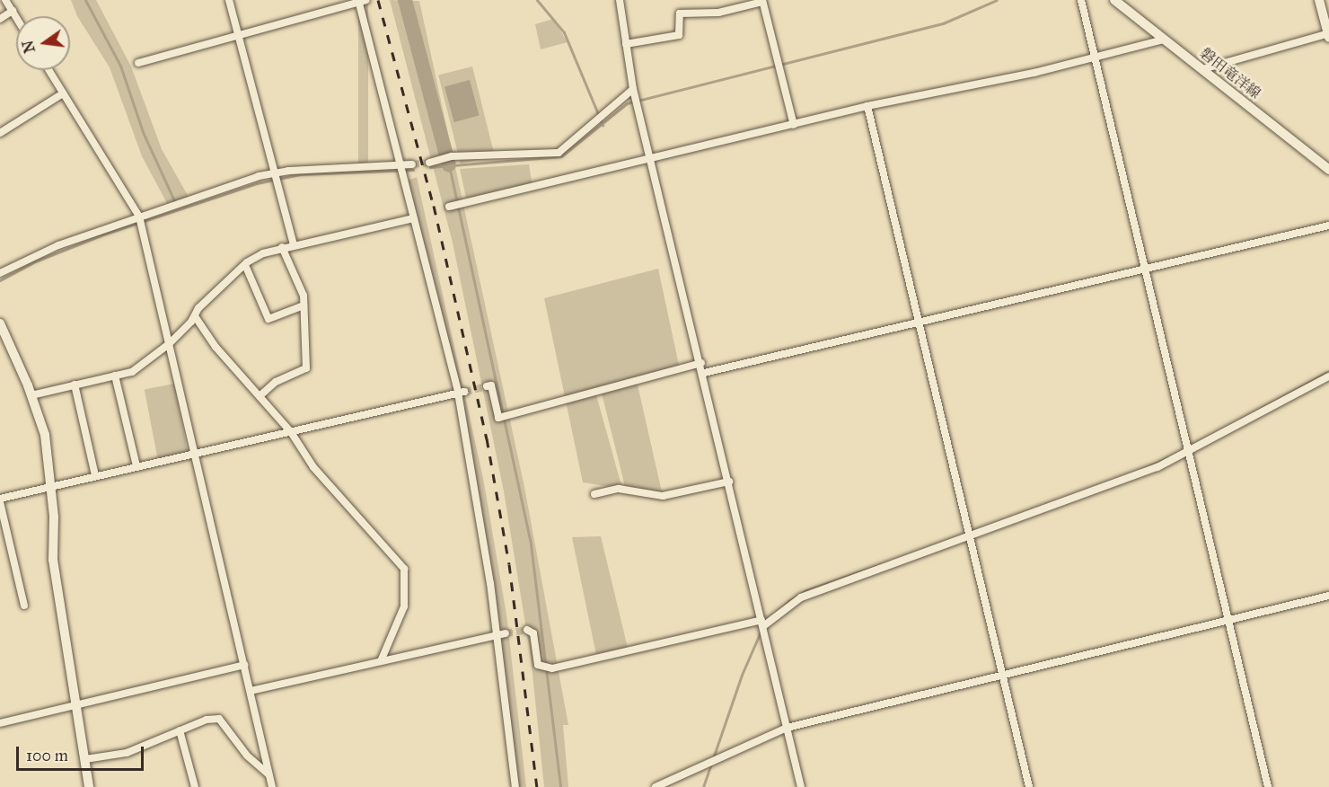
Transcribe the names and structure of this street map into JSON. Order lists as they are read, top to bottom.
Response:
{
  "streets": {
    "street": ["磐田竜洋線"]
  },
  "scale_bar": "100 m",
  "north": "left"
}
